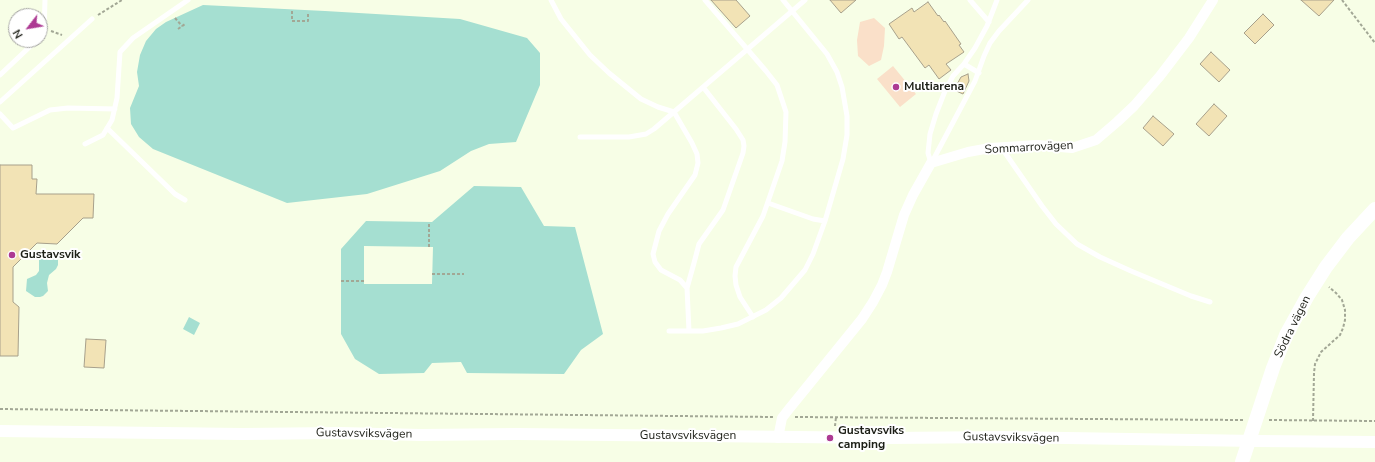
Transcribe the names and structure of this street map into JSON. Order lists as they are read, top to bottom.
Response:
{
  "streets": {
    "main road": ["Södra vägen"],
    "street": ["Sommarrovägen", "Gustavsviksvägen"]
  },
  "places": ["Multiarena", "Gustavsvik", "Gustavsviks camping"],
  "north": "bottom left"
}
